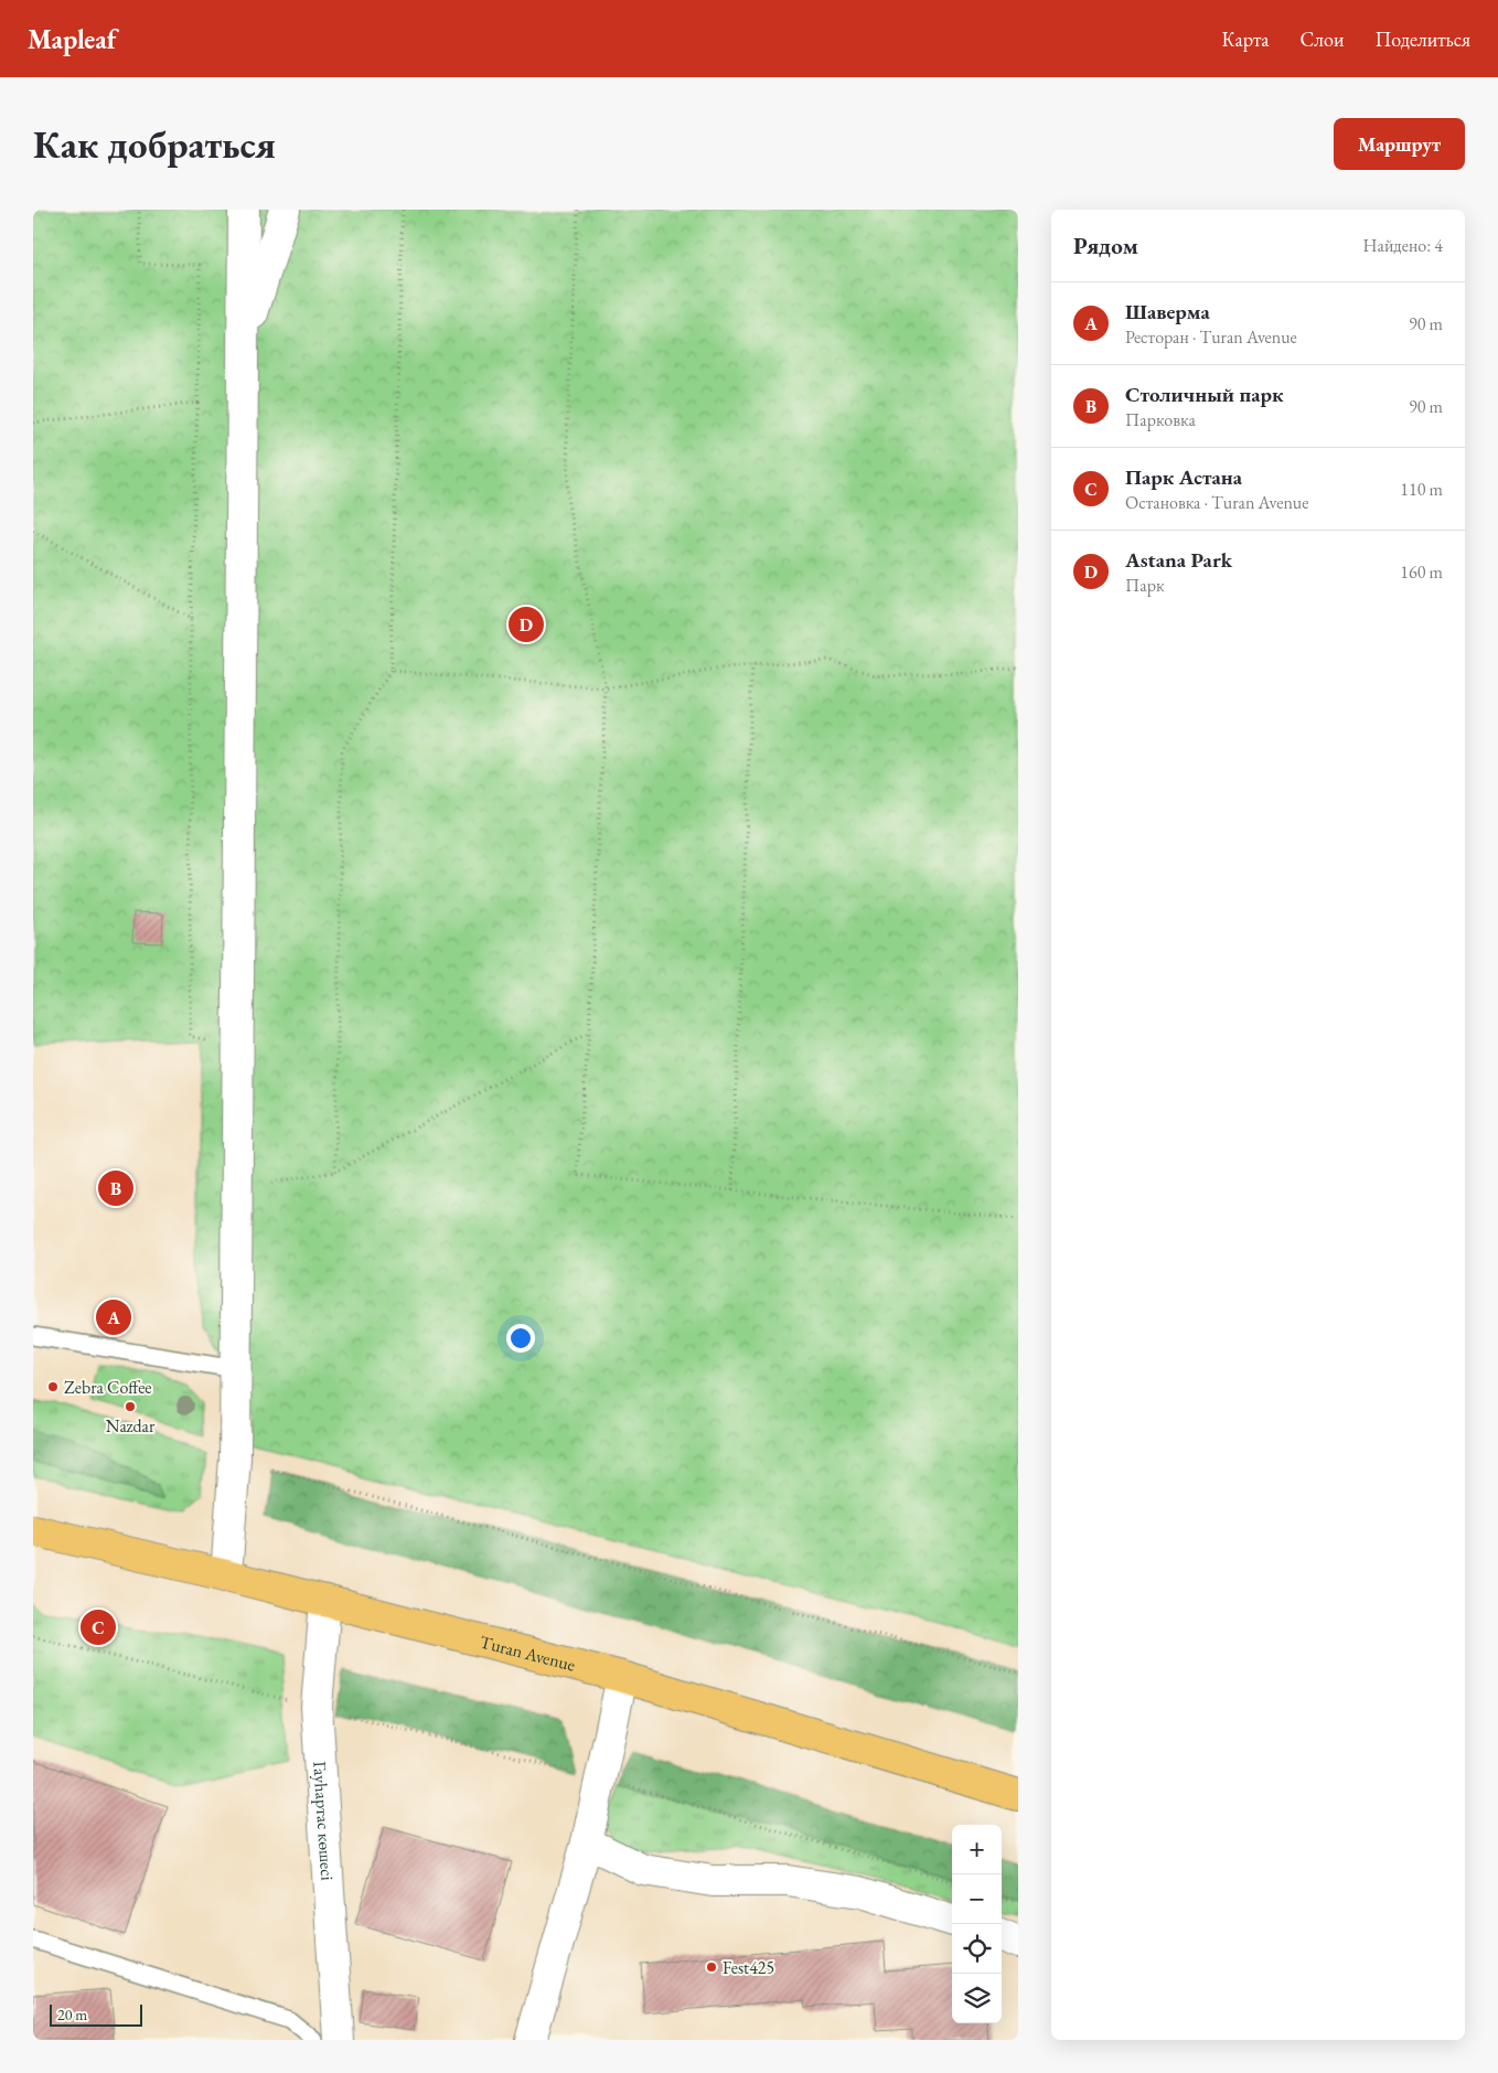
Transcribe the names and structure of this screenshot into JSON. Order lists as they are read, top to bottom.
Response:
{
  "streets": {
    "main road": ["Turan Avenue"],
    "street": ["Гауhартас көшесі"]
  },
  "crossings": [
    ["Turan Avenue", "Гауhартас көшесі"]
  ],
  "places": ["Zebra Coffee", "Nazdar", "Fest425"],
  "scale_bar": "20 m",
  "page": {
    "header": "Mapleaf",
    "nav": ["Карта", "Слои", "Поделиться"],
    "buttons": "Маршрут",
    "title": "Как добраться",
    "heading": ["Рядом", "Найдено: 4"],
    "list": [
      {
        "mark": "A",
        "name": "Шаверма",
        "note": "Ресторан · Turan Avenue",
        "value": "90 m"
      },
      {
        "mark": "B",
        "name": "Столичный парк",
        "note": "Парковка",
        "value": "90 m"
      },
      {
        "mark": "C",
        "name": "Парк Астана",
        "note": "Остановка · Turan Avenue",
        "value": "110 m"
      },
      {
        "mark": "D",
        "name": "Astana Park",
        "note": "Парк",
        "value": "160 m"
      }
    ],
    "pins": [
      "D",
      "B",
      "A",
      "C"
    ],
    "map_buttons": ["+", "−"],
    "scale": "20 m"
  }
}
